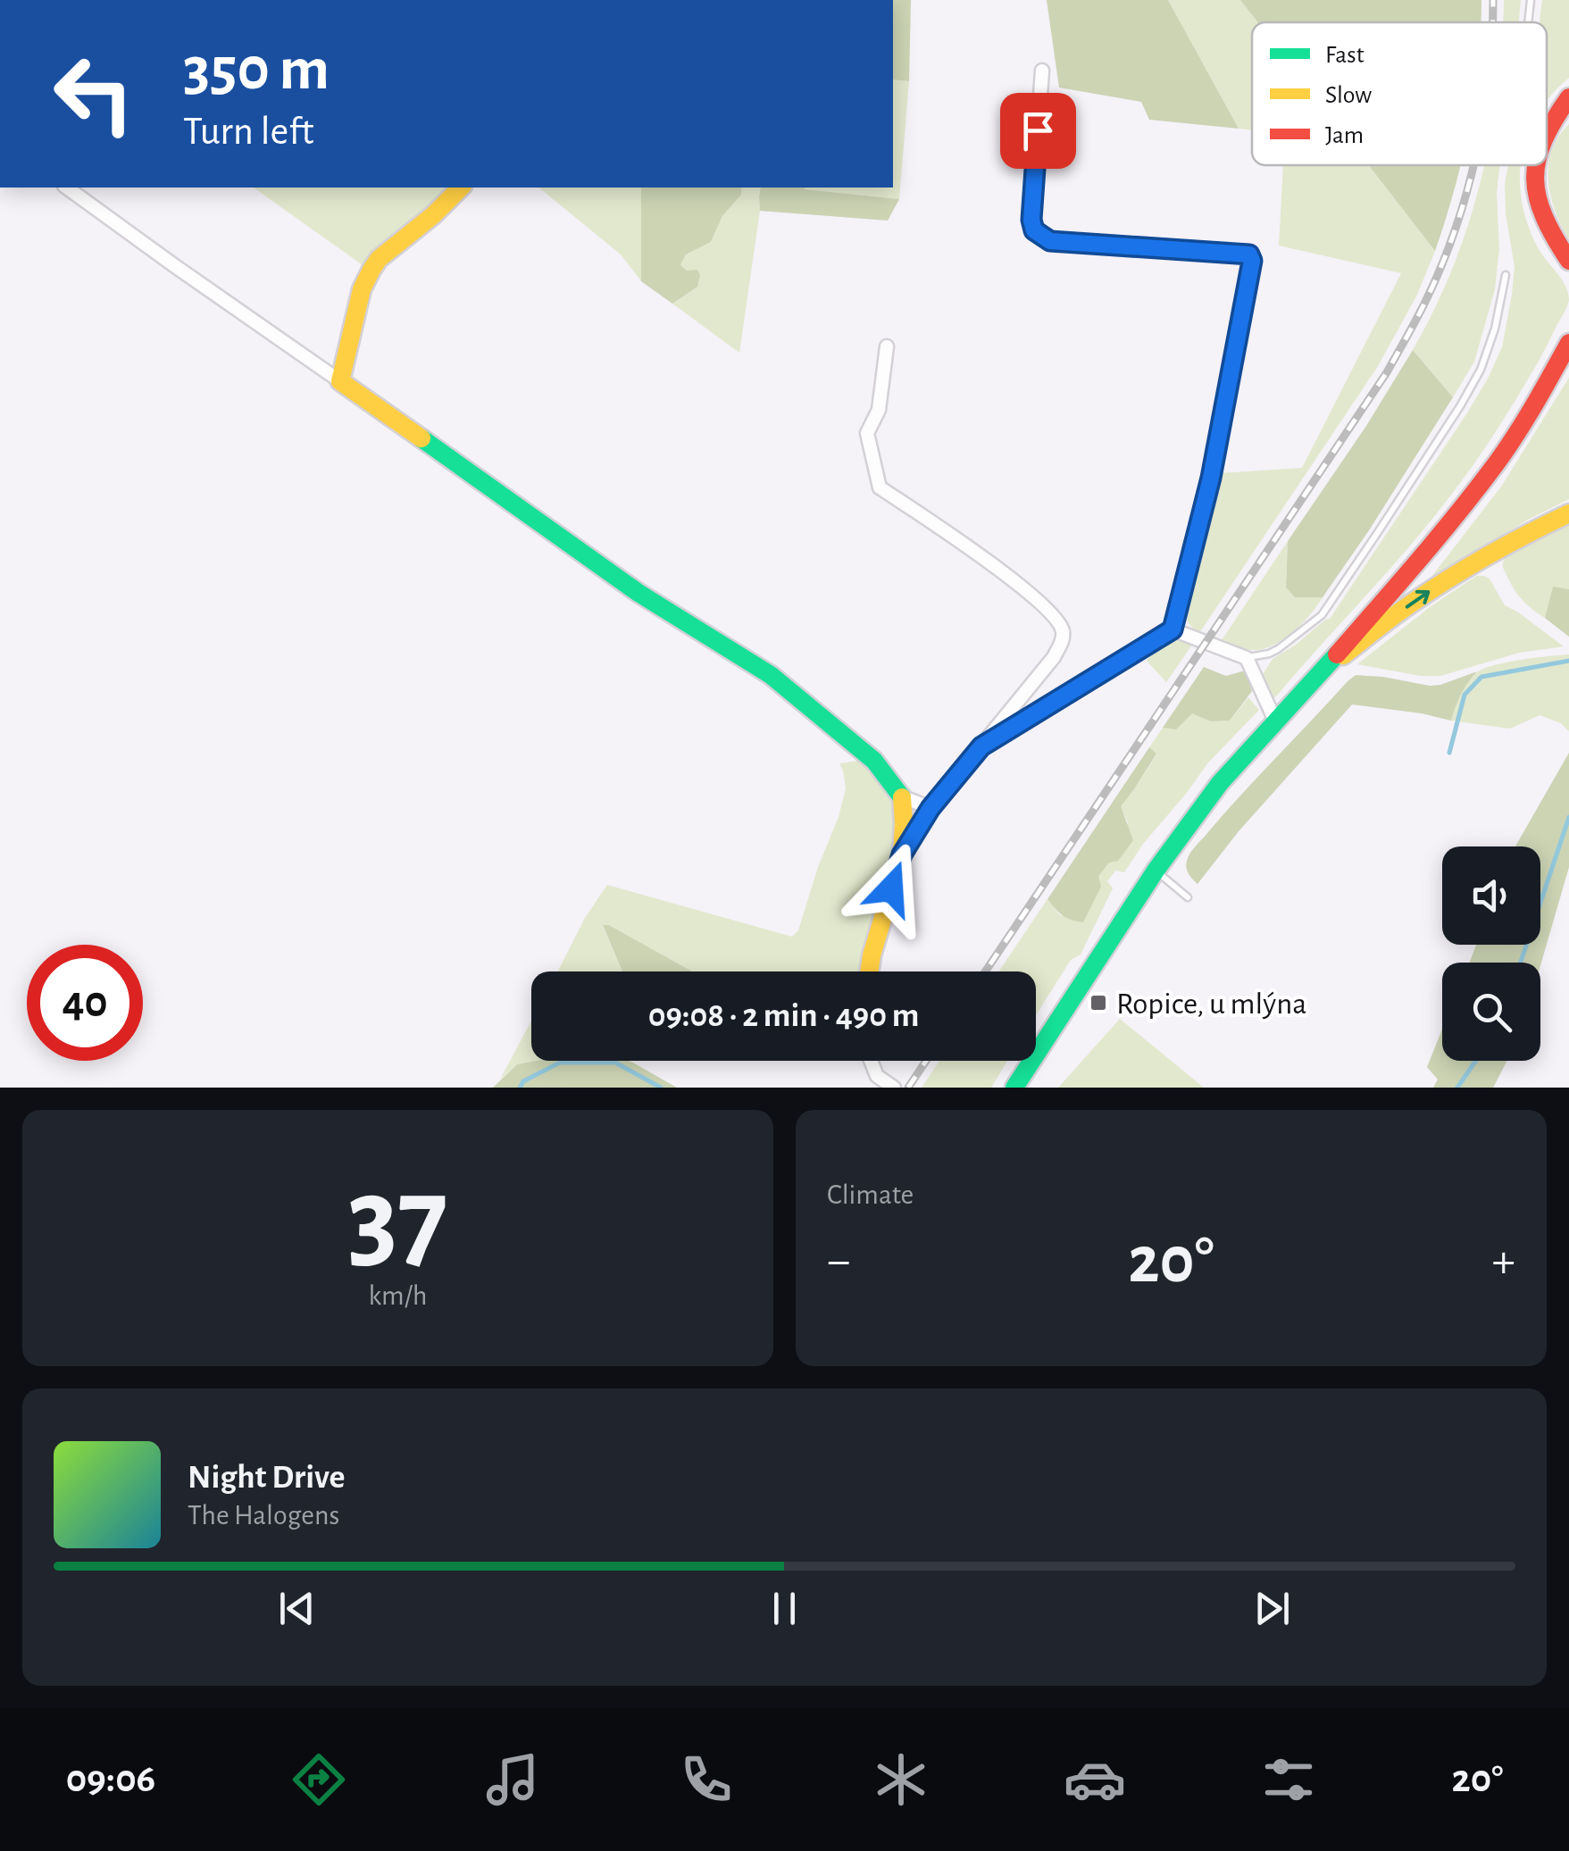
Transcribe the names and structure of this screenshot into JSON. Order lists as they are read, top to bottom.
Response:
{
  "places": {
    "transit": ["Ropice, u mlýna"]
  },
  "legend": ["Fast", "Slow", "Jam"],
  "page": {
    "turn": ["350 m", "Turn left"],
    "limit": "40",
    "trip": "09:08 · 2 min · 490 m",
    "tile": [
      ["37", "km/h"],
      "Climate"
    ],
    "heat": ["−", "20°", "+"],
    "song": ["Night Drive", "The Halogens"],
    "tabs": ["09:06", "20°"]
  }
}
